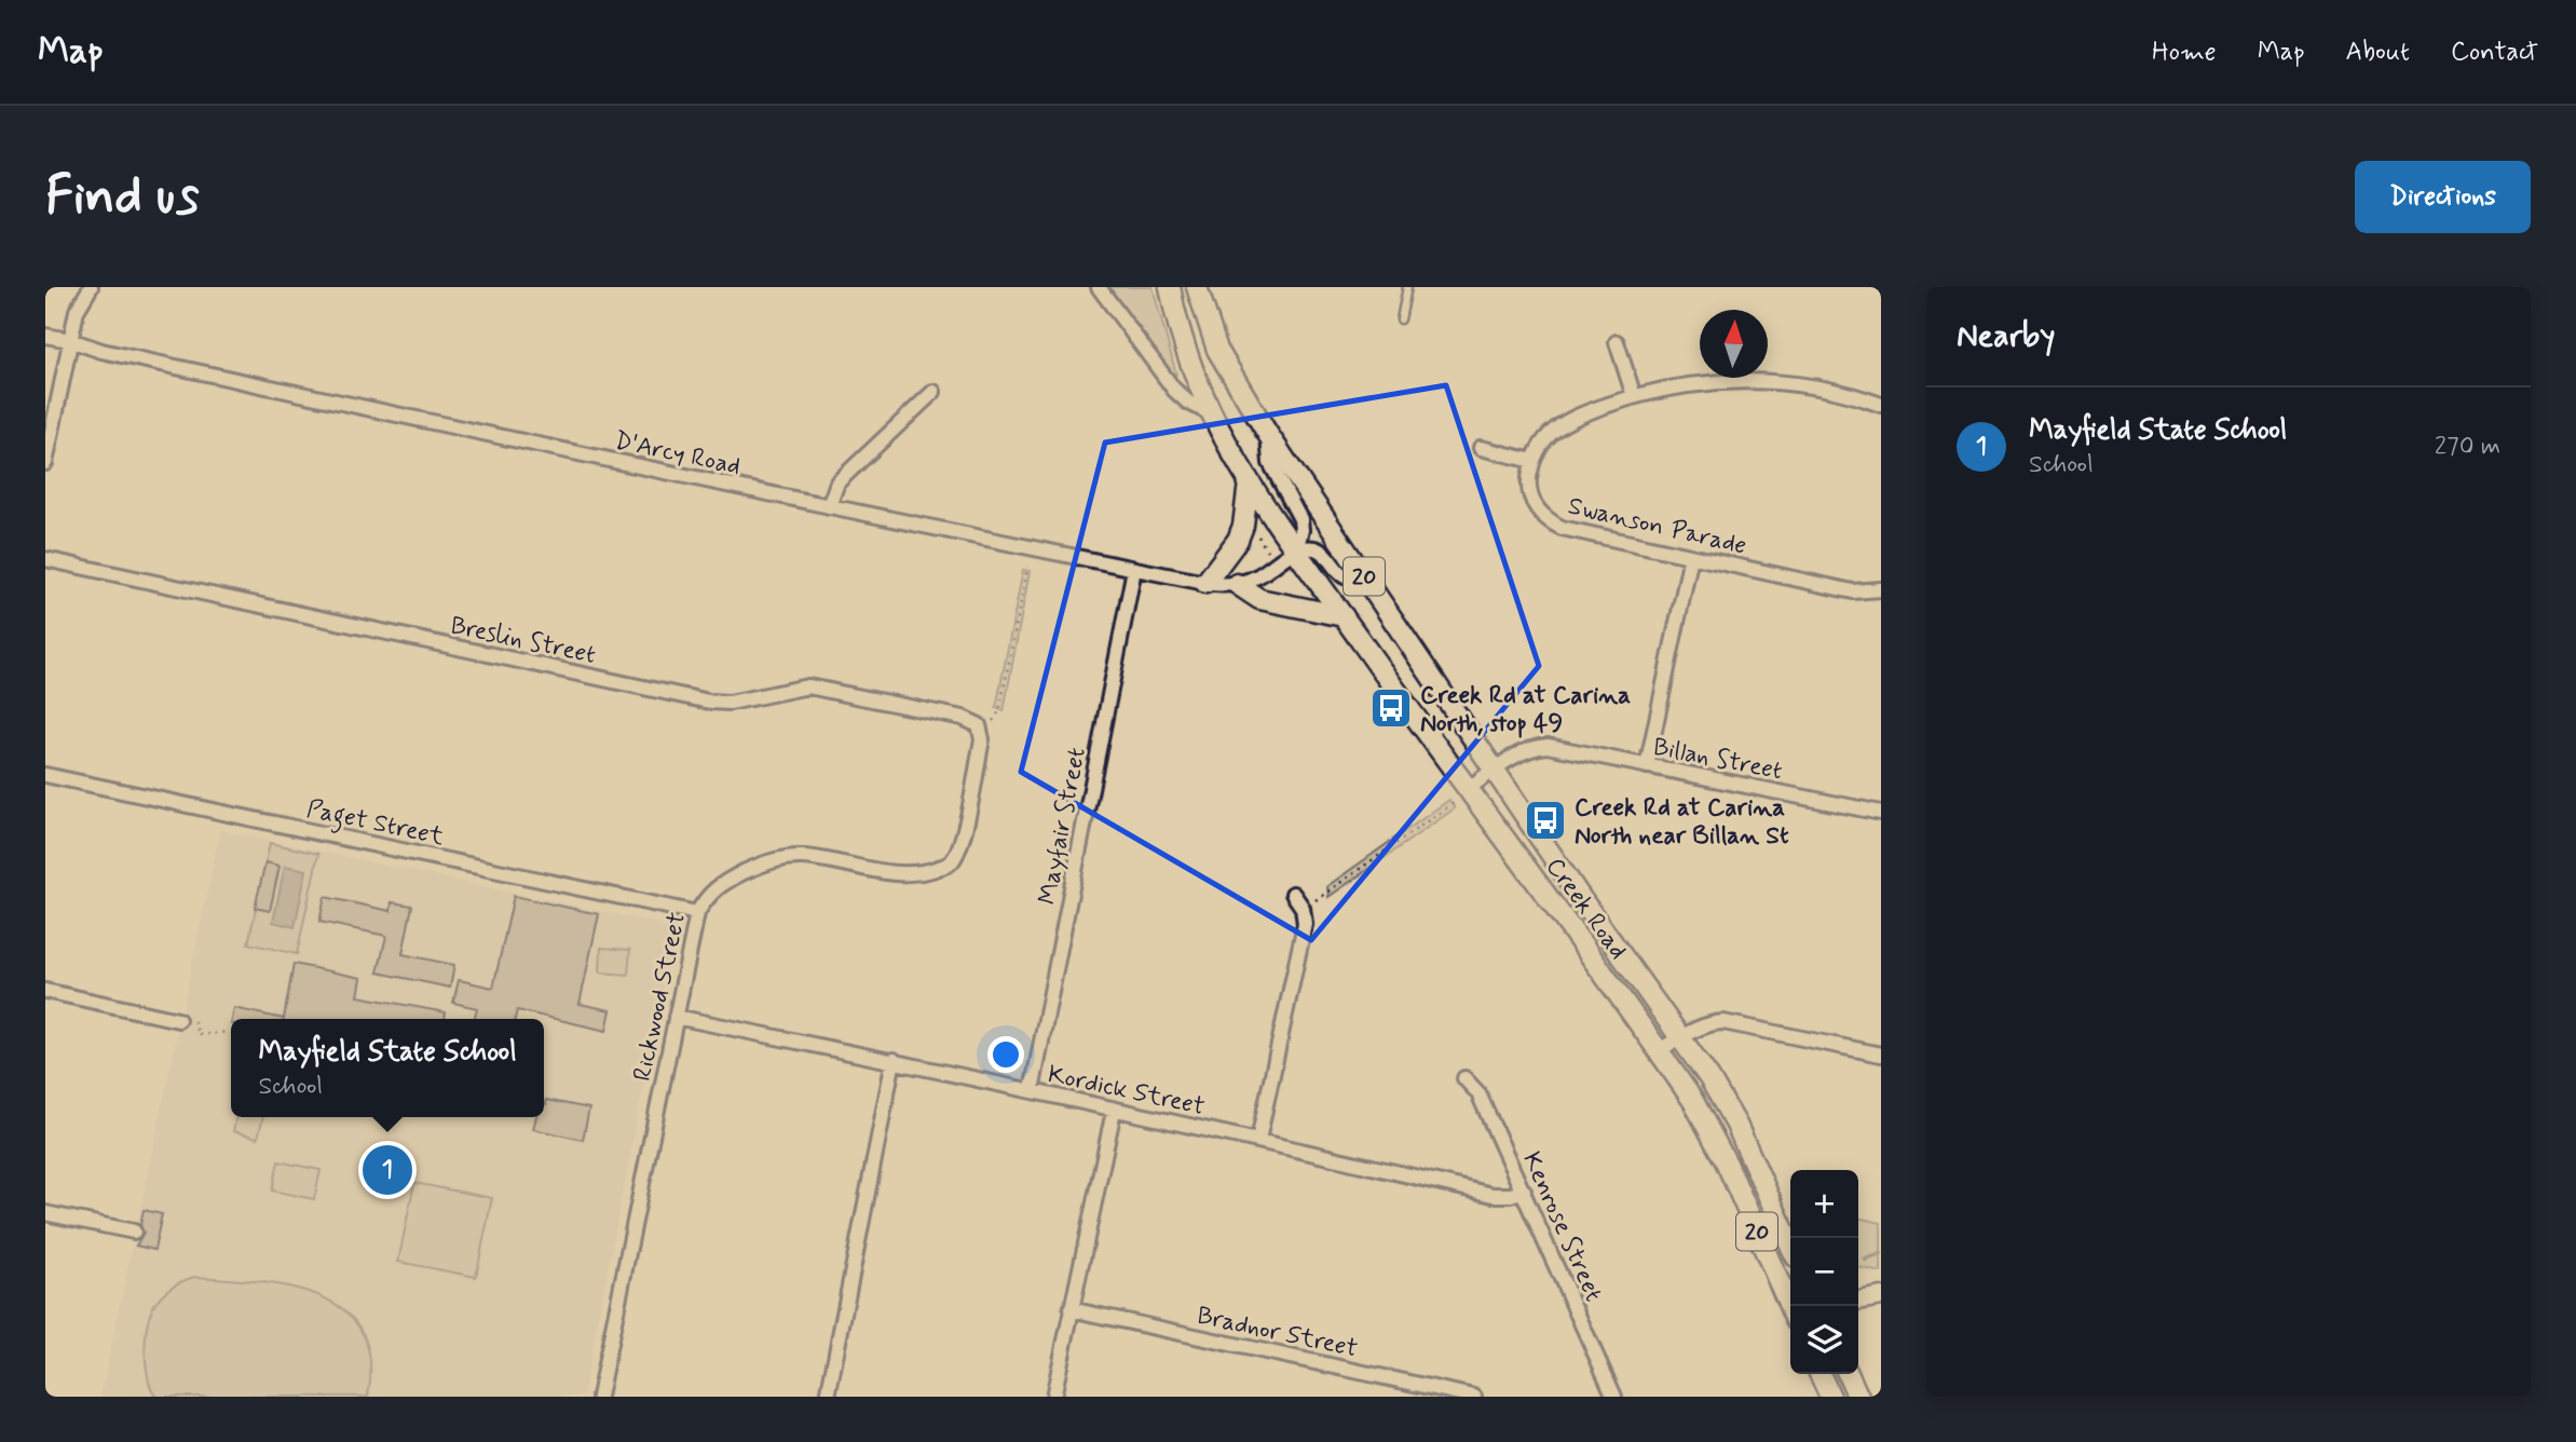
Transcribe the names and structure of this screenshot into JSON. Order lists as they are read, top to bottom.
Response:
{
  "streets": {
    "main road": ["20", "Creek Road"],
    "street": [
      "D'Arcy Road",
      "Swanson Parade",
      "Breslin Street",
      "Billan Street",
      "Paget Street",
      "Mayfair Street",
      "Rickwood Street",
      "Kordick Street",
      "Kenrose Street",
      "Bradnor Street"
    ]
  },
  "crossings": [
    ["D'Arcy Road", "Mayfair Street"],
    ["D'Arcy Road", "Creek Road"],
    ["Breslin Street", "Rickwood Street"],
    ["Billan Street", "Creek Road"],
    ["Paget Street", "Rickwood Street"],
    ["Mayfair Street", "Kordick Street"],
    ["Rickwood Street", "Kordick Street"],
    ["Kordick Street", "Kenrose Street"]
  ],
  "places": {
    "bus stop": ["Creek Rd at Carina North, stop 49", "Creek Rd at Carina North near Billan St"]
  },
  "north": "top",
  "page": {
    "header": "Map",
    "nav": [
      "Home",
      "Map",
      "About",
      "Contact"
    ],
    "buttons": "Directions",
    "title": "Find us",
    "heading": "Nearby",
    "list": [
      {
        "mark": "1",
        "name": "Mayfield State School",
        "note": "School",
        "value": "270 m"
      }
    ],
    "popup": ["Mayfield State School", "School"],
    "pins": "1",
    "map_buttons": ["+", "−"]
  }
}
